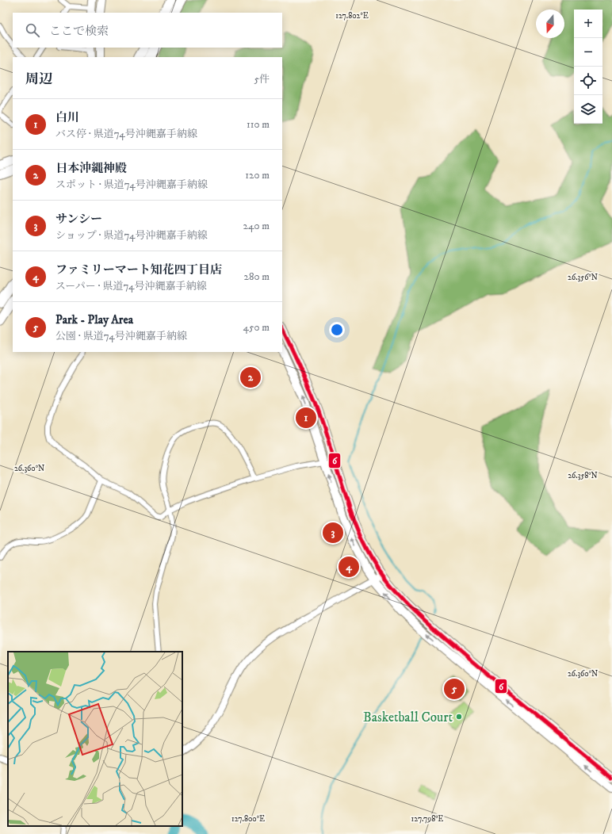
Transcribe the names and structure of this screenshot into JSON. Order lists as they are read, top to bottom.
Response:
{
  "places": ["Basketball Court"],
  "lines": ["transit line 6"],
  "north": "bottom",
  "page": {
    "map_buttons": ["+", "−"],
    "search": "ここで検索",
    "heading": ["周辺", "5件"],
    "list": [
      {
        "mark": "1",
        "name": "白川",
        "note": "バス停 · 県道74号沖縄嘉手納線",
        "value": "110 m"
      },
      {
        "mark": "2",
        "name": "日本沖縄神殿",
        "note": "スポット · 県道74号沖縄嘉手納線",
        "value": "120 m"
      },
      {
        "mark": "3",
        "name": "サンシー",
        "note": "ショップ · 県道74号沖縄嘉手納線",
        "value": "240 m"
      },
      {
        "mark": "4",
        "name": "ファミリーマート知花四丁目店",
        "note": "スーパー · 県道74号沖縄嘉手納線",
        "value": "280 m"
      },
      {
        "mark": "5",
        "name": "Park - Play Area",
        "note": "公園 · 県道74号沖縄嘉手納線",
        "value": "450 m"
      }
    ],
    "pins": [
      "2",
      "1",
      "3",
      "4",
      "5"
    ]
  },
  "coordinates": [
    "127.802°E",
    "26.356°N",
    "26.360°N",
    "26.358°N",
    "127.800°E",
    "127.798°E"
  ]
}
